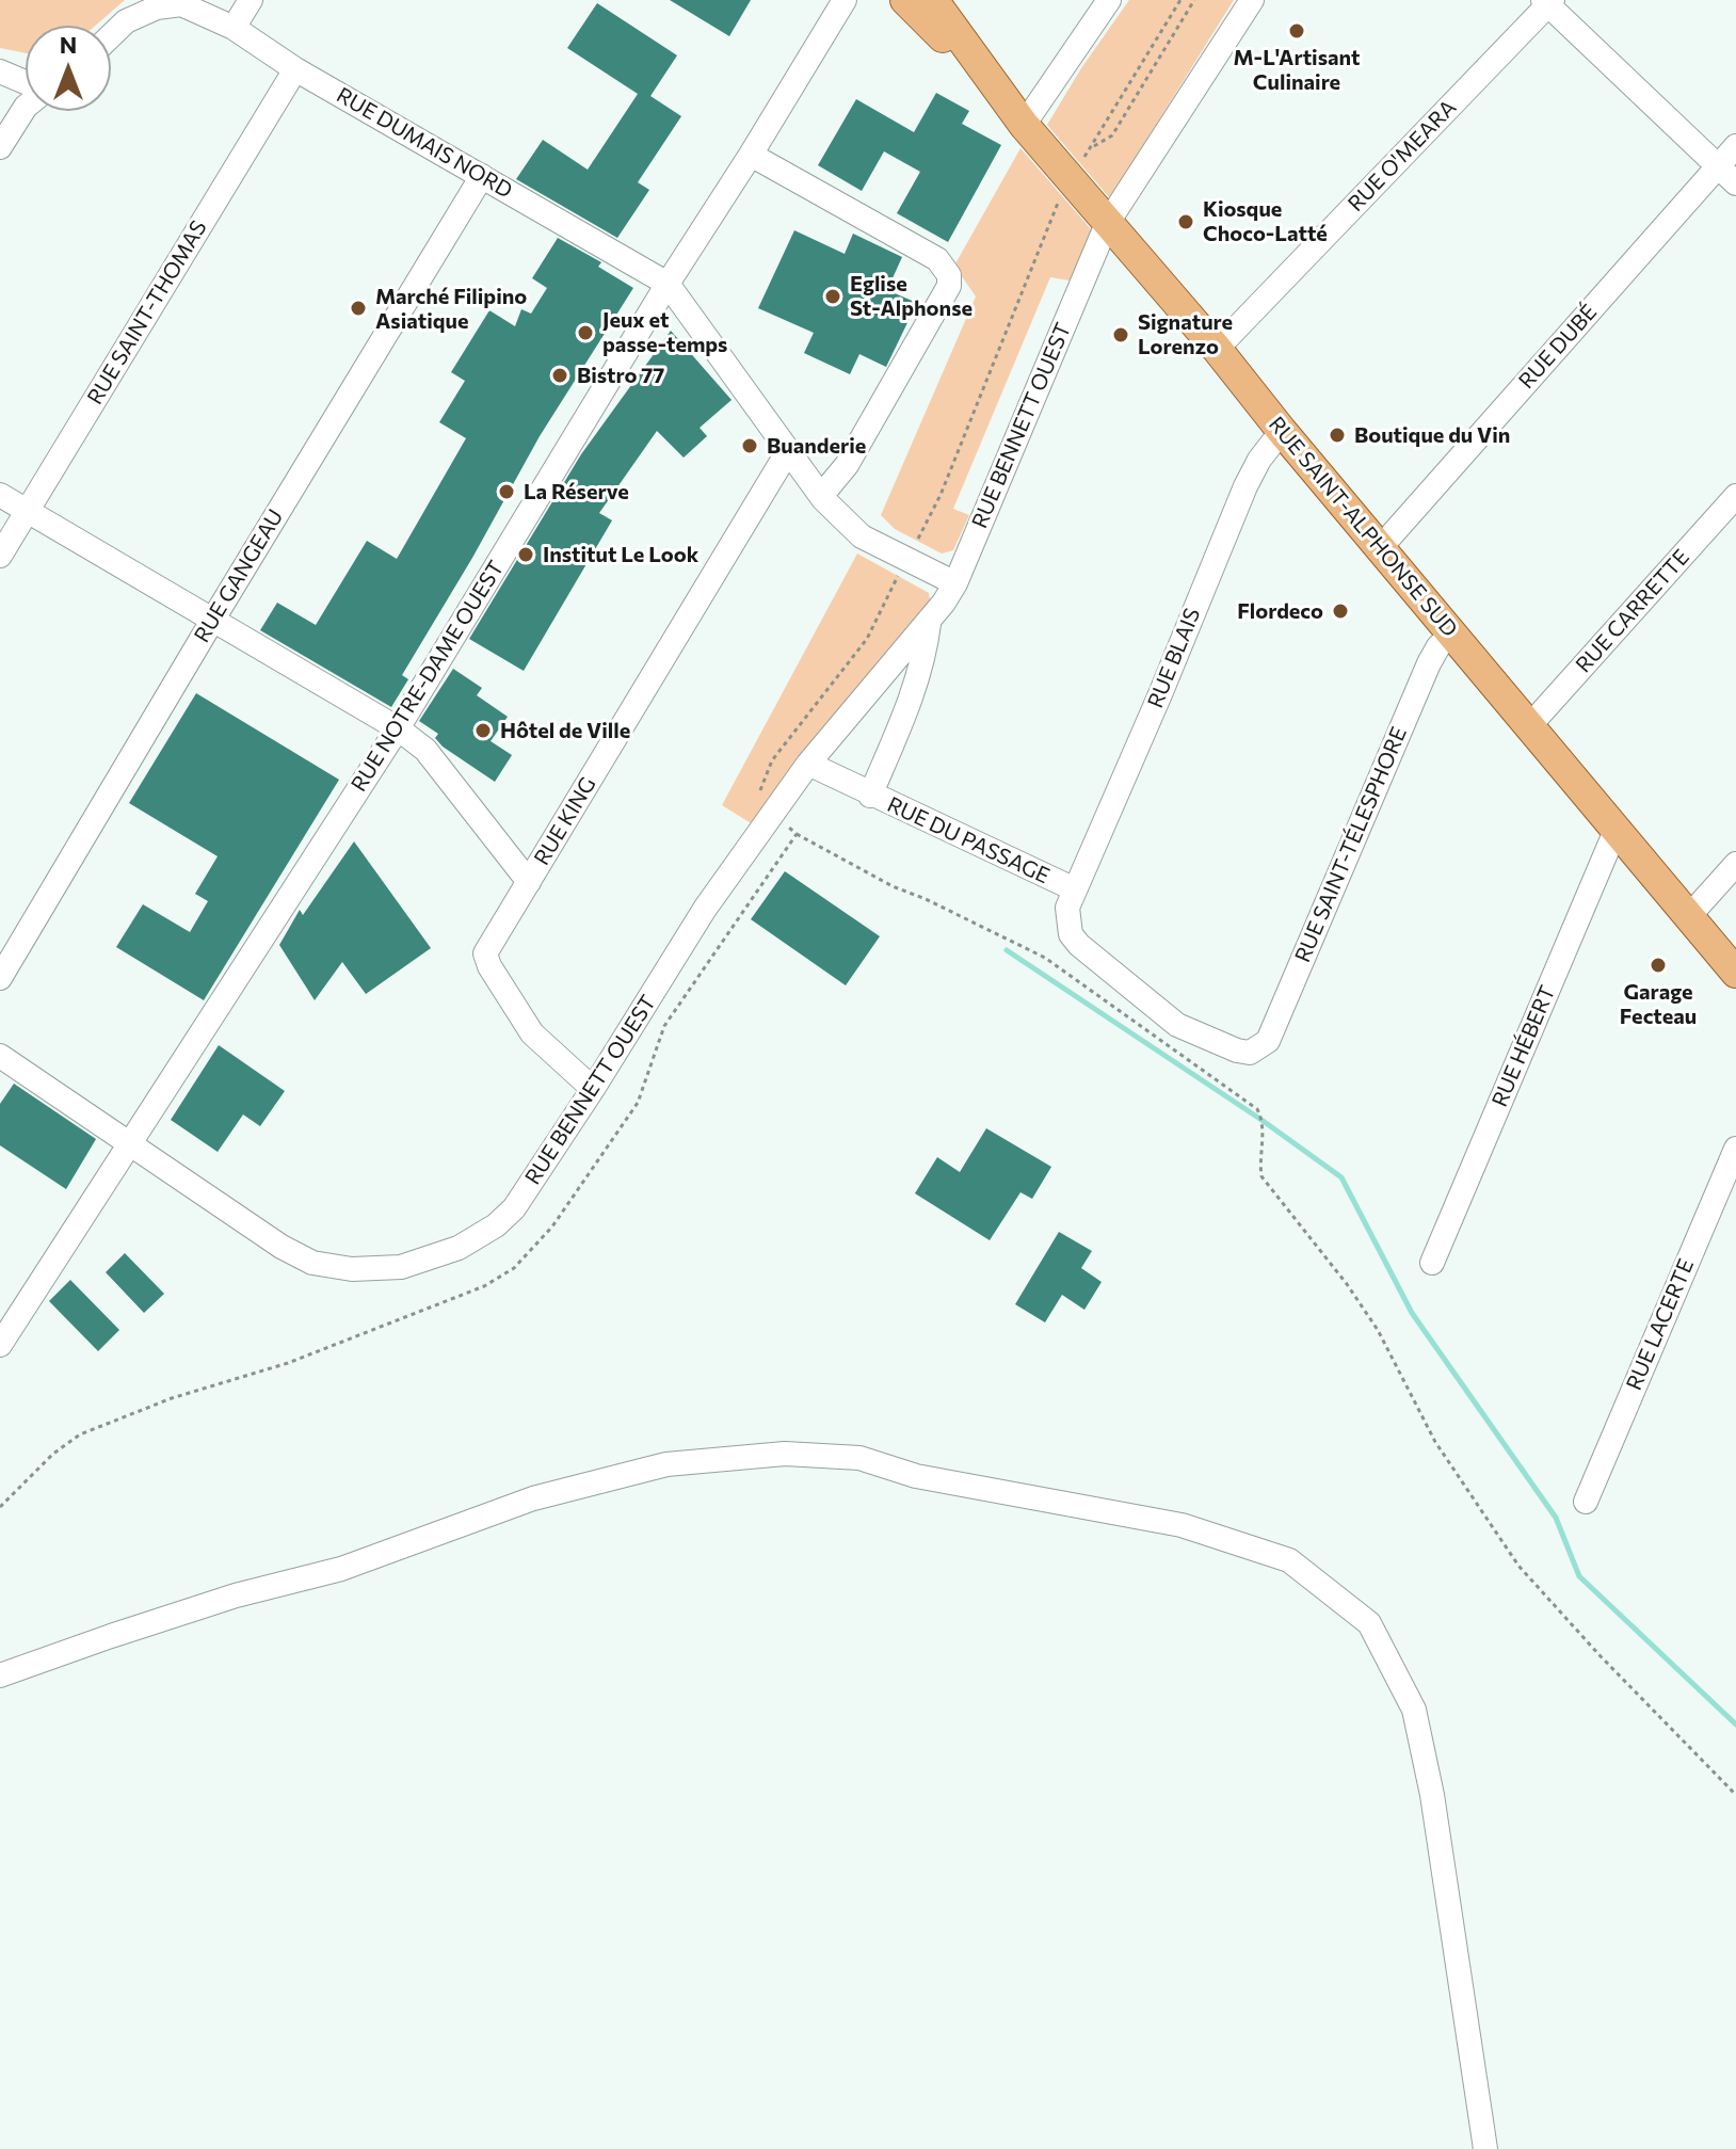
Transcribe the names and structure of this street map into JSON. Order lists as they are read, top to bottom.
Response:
{
  "streets": {
    "main road": ["RUE SAINT-ALPHONSE SUD"],
    "street": [
      "RUE DUMAIS NORD",
      "RUE O'MEARA",
      "RUE SAINT-THOMAS",
      "RUE DUBÉ",
      "RUE BENNETT OUEST",
      "RUE GANGEAU",
      "RUE CARRETTE",
      "RUE BLAIS",
      "RUE NOTRE-DAME OUEST",
      "RUE KING",
      "RUE DU PASSAGE",
      "RUE SAINT-TÉLESPHORE",
      "RUE HÉBERT",
      "RUE LACERTE"
    ]
  },
  "crossings": [
    ["RUE DUMAIS NORD", "RUE SAINT-THOMAS"],
    ["RUE DUMAIS NORD", "RUE GANGEAU"],
    ["RUE DUMAIS NORD", "RUE NOTRE-DAME OUEST"],
    ["RUE O'MEARA", "RUE SAINT-ALPHONSE SUD"],
    ["RUE DUBÉ", "RUE SAINT-ALPHONSE SUD"],
    ["RUE BENNETT OUEST", "RUE SAINT-ALPHONSE SUD"],
    ["RUE BENNETT OUEST", "RUE NOTRE-DAME OUEST"],
    ["RUE BENNETT OUEST", "RUE KING"],
    ["RUE BENNETT OUEST", "RUE DU PASSAGE"],
    ["RUE SAINT-ALPHONSE SUD", "RUE CARRETTE"],
    ["RUE SAINT-ALPHONSE SUD", "RUE BLAIS"],
    ["RUE SAINT-ALPHONSE SUD", "RUE SAINT-TÉLESPHORE"],
    ["RUE SAINT-ALPHONSE SUD", "RUE HÉBERT"],
    ["RUE BLAIS", "RUE DU PASSAGE"],
    ["RUE DU PASSAGE", "RUE SAINT-TÉLESPHORE"]
  ],
  "places": [
    "M-L'Artisant Culinaire",
    "Kiosque Choco-Latté",
    "Eglise St-Alphonse",
    "Marché Filipino Asiatique",
    "Jeux et passe-temps",
    "Signature Lorenzo",
    "Bistro 77",
    "Boutique du Vin",
    "Buanderie",
    "La Réserve",
    "Institut Le Look",
    "Flordeco",
    "Hôtel de Ville",
    "Garage Fecteau"
  ],
  "north": "top"
}
